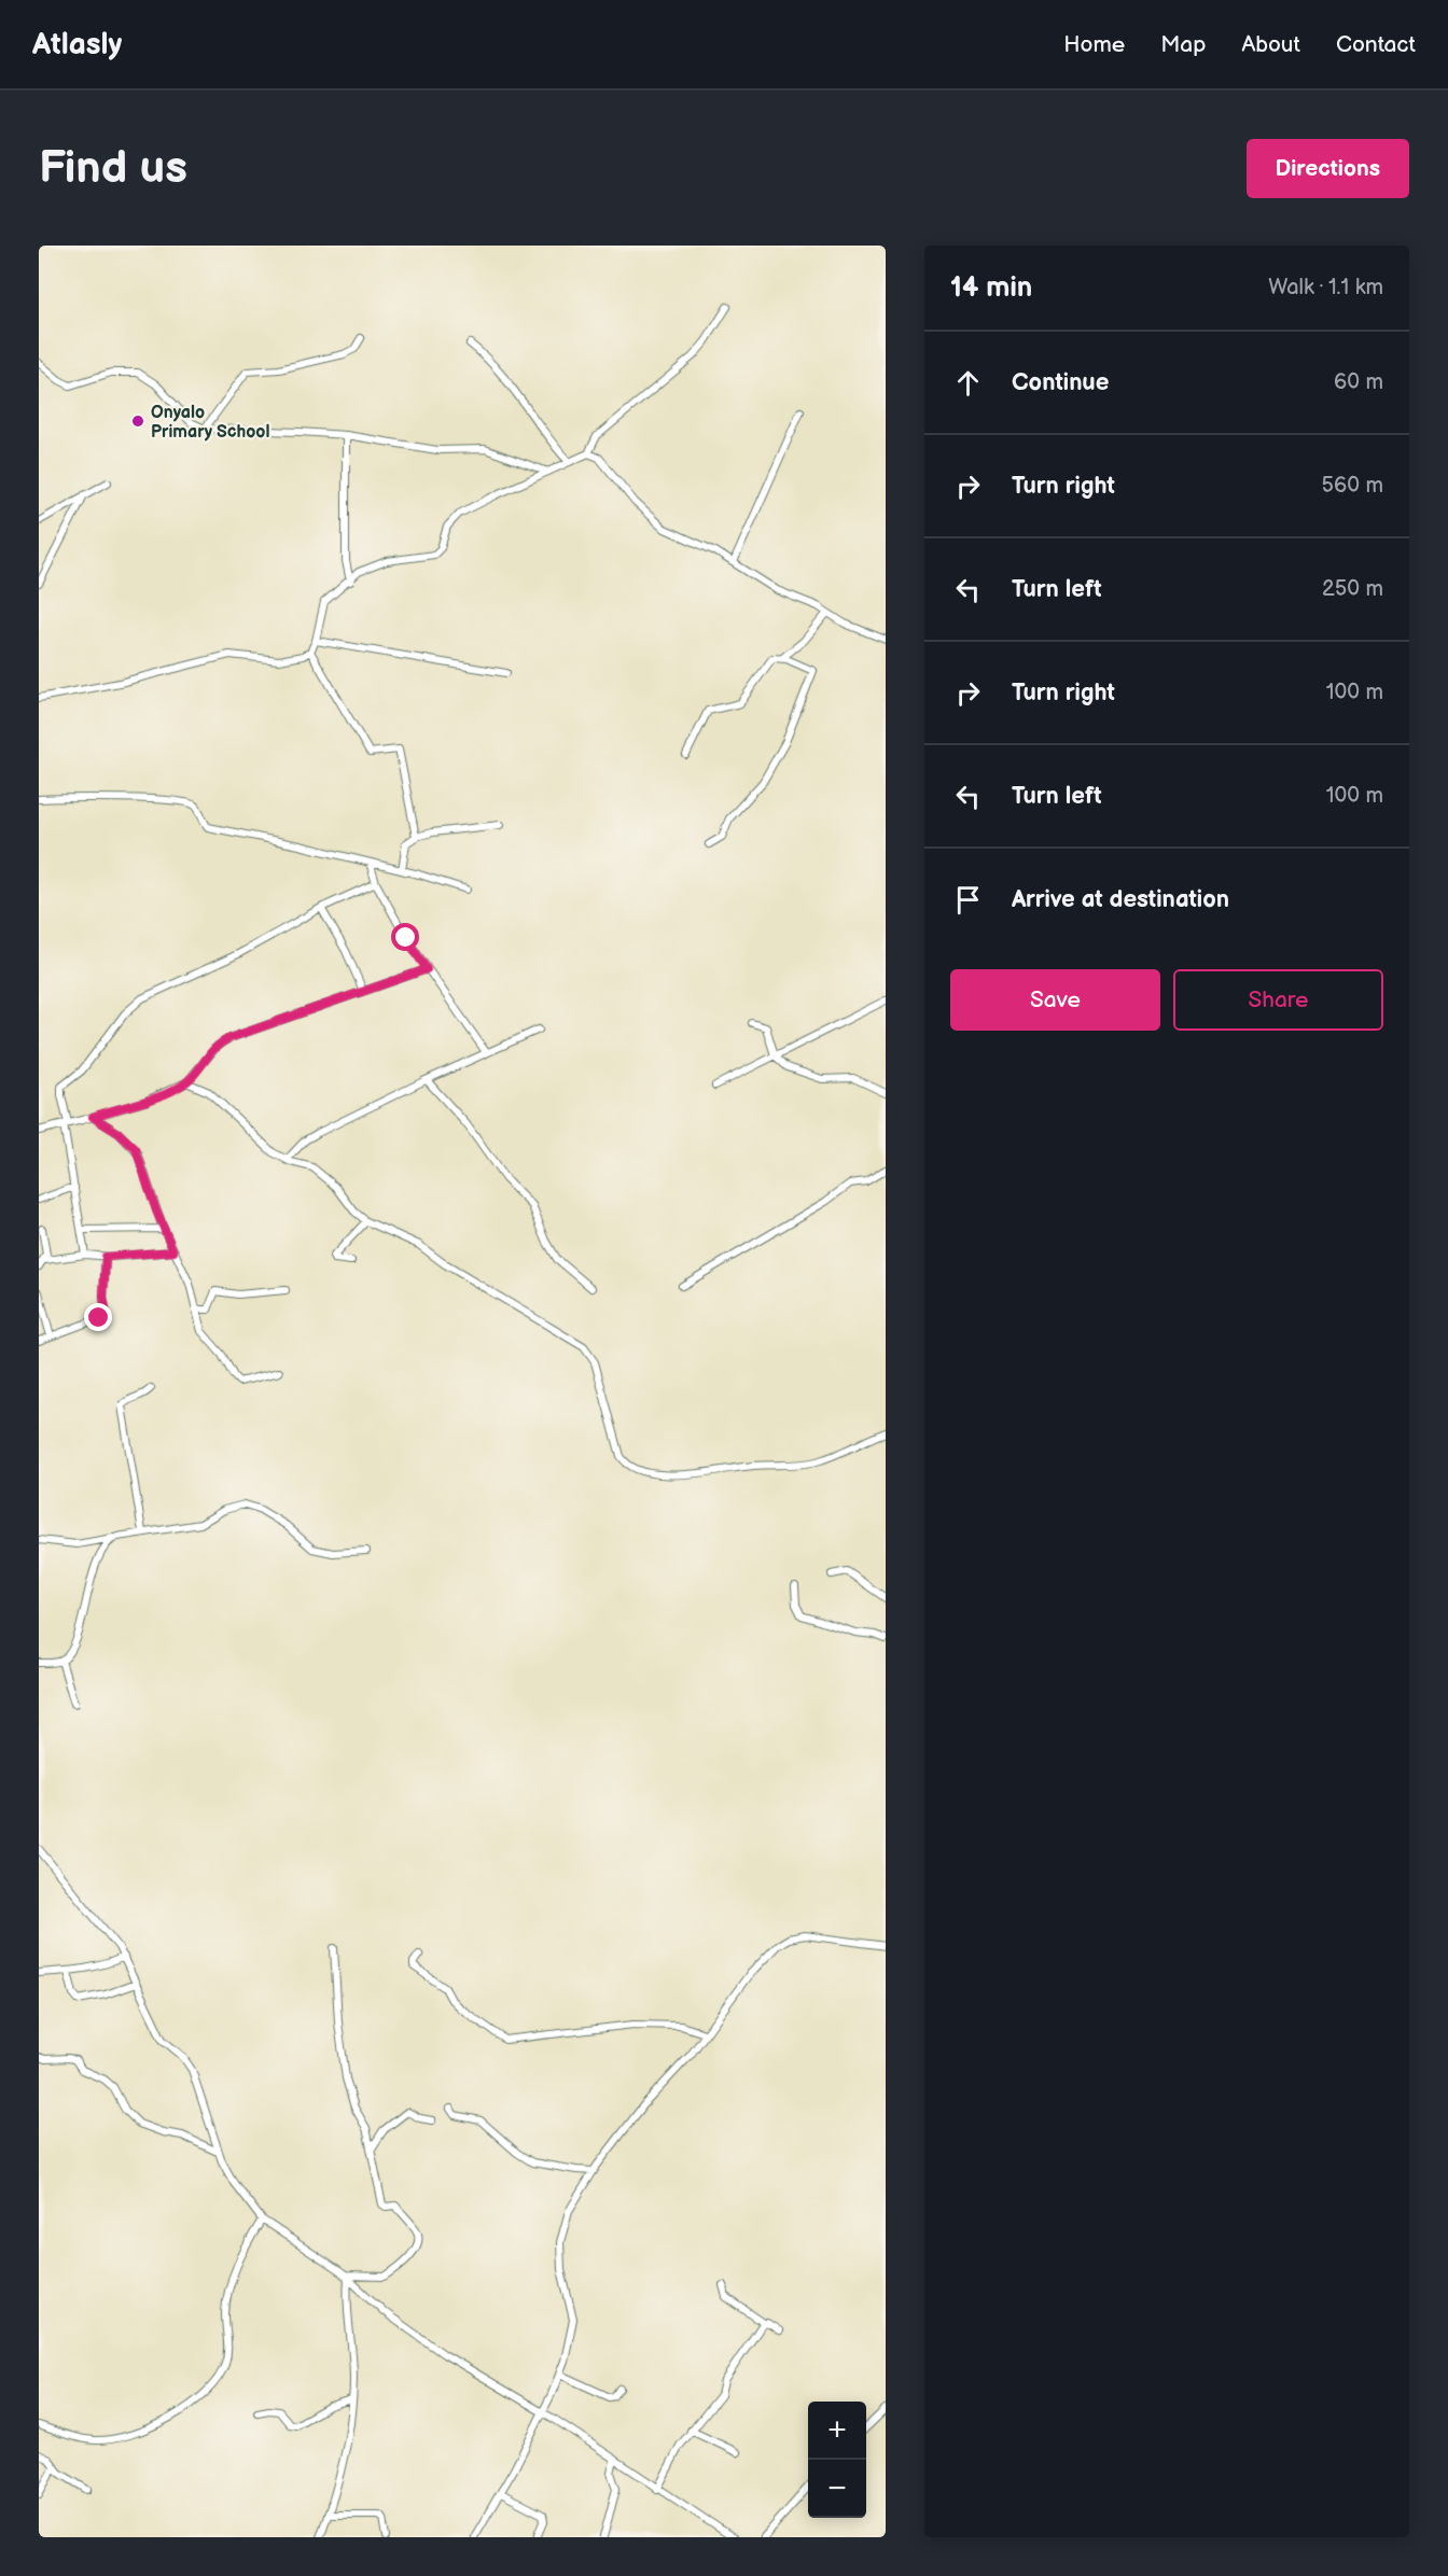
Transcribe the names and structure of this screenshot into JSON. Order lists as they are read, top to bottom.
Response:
{
  "places": ["Onyalo Primary School"],
  "page": {
    "header": "Atlasly",
    "nav": [
      "Home",
      "Map",
      "About",
      "Contact"
    ],
    "buttons": [
      "Directions",
      ["Save", "Share"]
    ],
    "title": "Find us",
    "heading": ["14 min", "Walk · 1.1 km"],
    "list": [
      ["Continue", "60 m"],
      ["Turn right", "560 m"],
      ["Turn left", "250 m"],
      ["Turn right", "100 m"],
      ["Turn left", "100 m"],
      "Arrive at destination"
    ],
    "map_buttons": ["+", "−"]
  }
}
